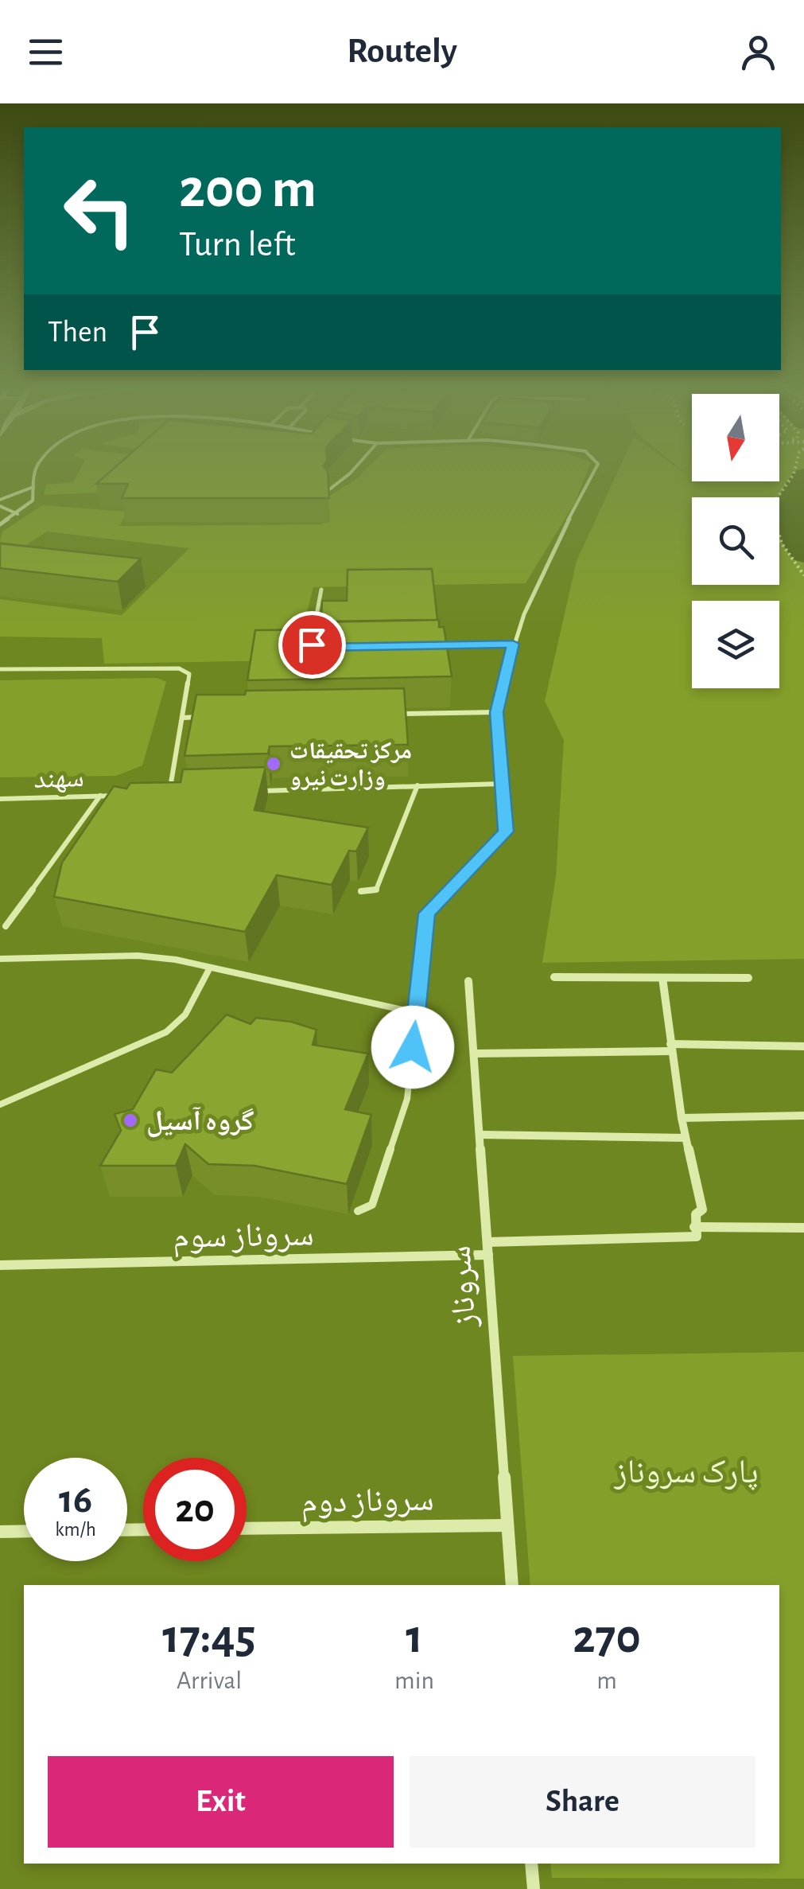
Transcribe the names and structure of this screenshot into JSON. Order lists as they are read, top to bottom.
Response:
{
  "streets": {
    "street": ["سروناز سوم", "سروناز", "سروناز دوم"],
    "lane": ["سهند"]
  },
  "crossings": [
    ["سروناز سوم", "سروناز"],
    ["سروناز", "سروناز دوم"]
  ],
  "parks": ["پارک سروناز"],
  "places": ["مرکز تحقیقات وزارت نیرو", "گروه آسیل"],
  "north": "bottom",
  "page": {
    "header": "Routely",
    "turn": ["200 m", "Turn left"],
    "then": "Then",
    "speed": "16 km/h",
    "limit": "20",
    "eta": [
      "17:45",
      "Arrival",
      "1",
      "min",
      "270",
      "m"
    ],
    "buttons": ["Exit", "Share"]
  }
}
